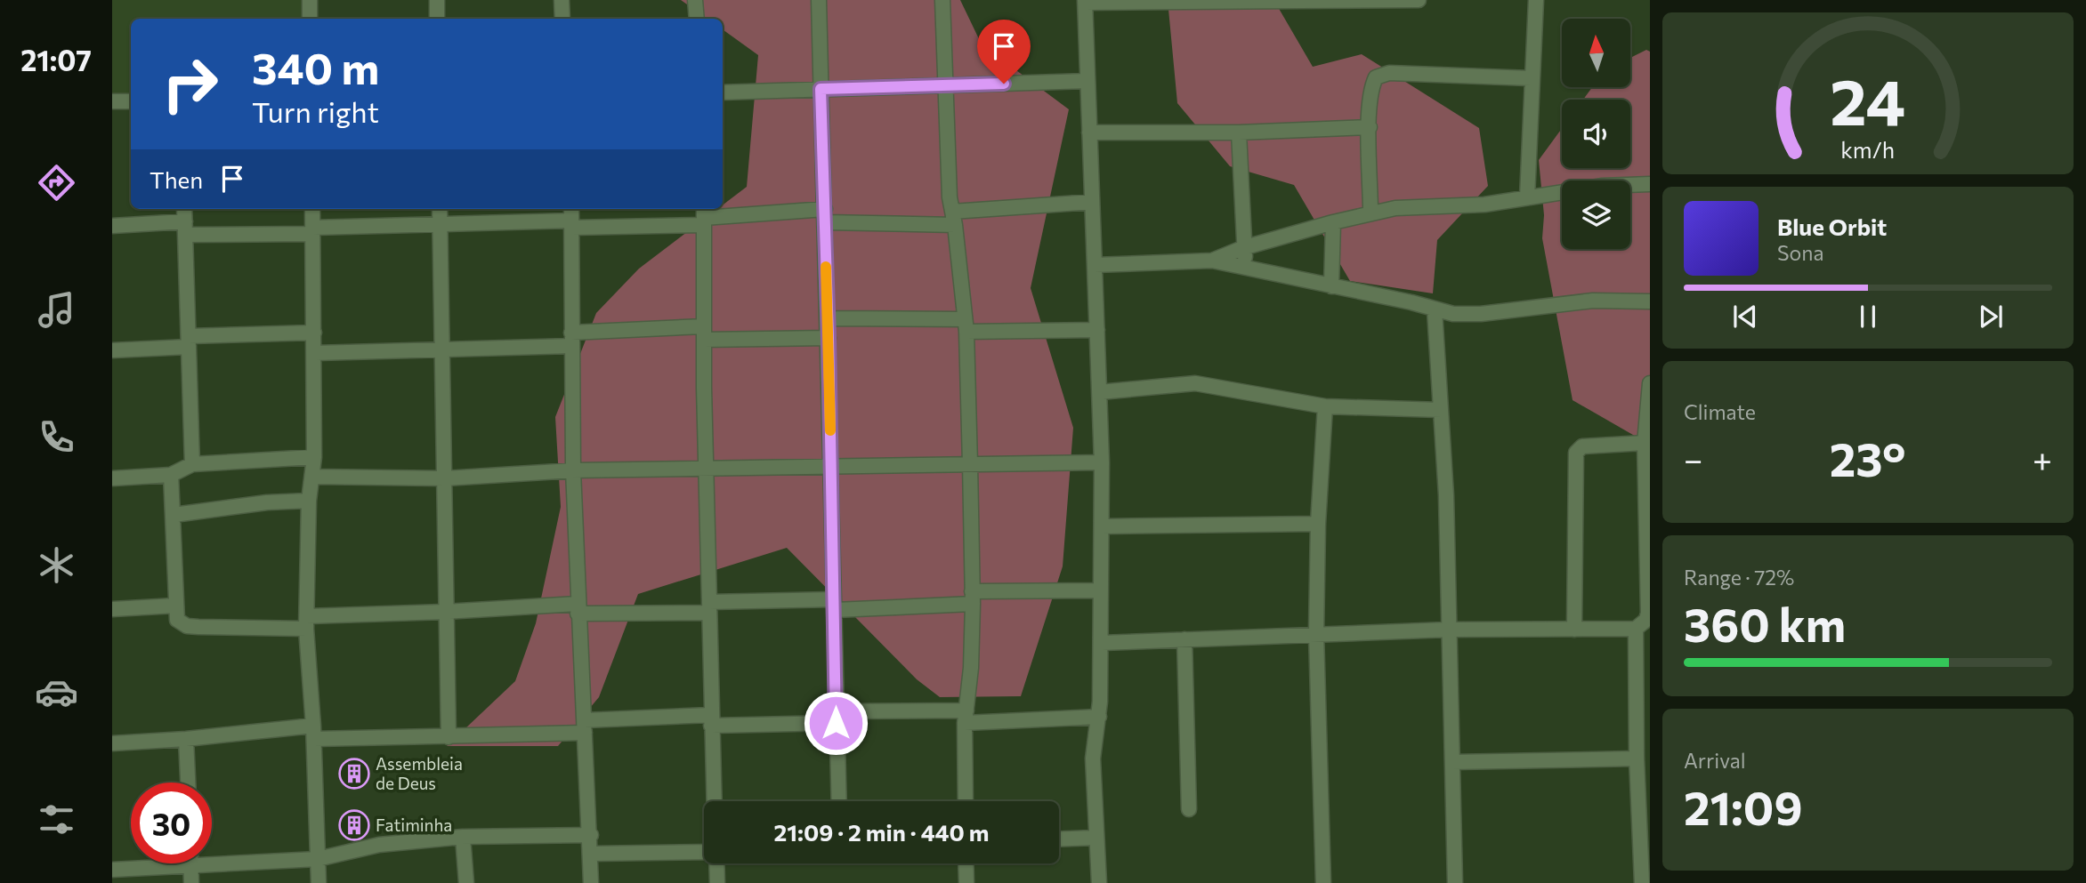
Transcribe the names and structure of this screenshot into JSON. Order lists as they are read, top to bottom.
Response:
{
  "places": {
    "building": ["Assembleia de Deus", "Fatiminha"]
  },
  "north": "top",
  "page": {
    "tabs": "21:07",
    "turn": ["340 m", "Turn right"],
    "then": "Then",
    "song": ["Blue Orbit", "Sona"],
    "tile": [
      "Climate",
      ["Range · 72%", "360 km"],
      ["Arrival", "21:09"]
    ],
    "heat": ["−", "23°", "+"],
    "limit": "30",
    "trip": "21:09 · 2 min · 440 m",
    "gauge": ["24", "km/h"]
  }
}
